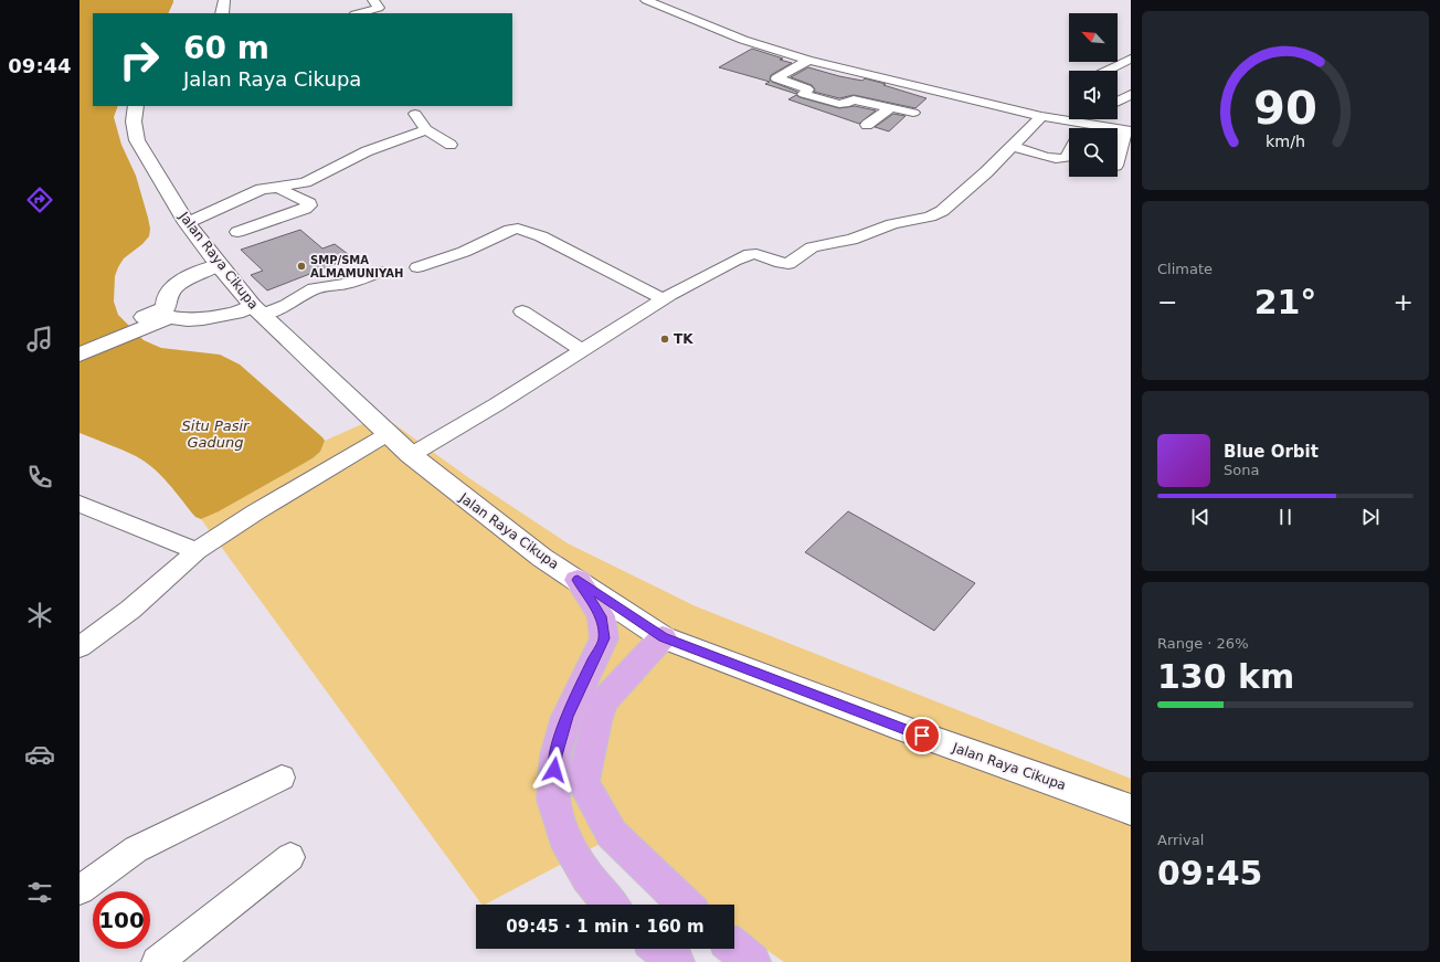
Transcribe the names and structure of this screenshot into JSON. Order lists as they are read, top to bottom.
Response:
{
  "streets": {
    "main road": ["Jalan Raya Cikupa"]
  },
  "water": ["Situ Pasir Gadung"],
  "places": ["SMP/SMA ALMAMUNIYAH", "TK"],
  "north": "top left",
  "page": {
    "tabs": "09:44",
    "turn": ["60 m", "Jalan Raya Cikupa"],
    "tile": [
      "Climate",
      ["Range · 26%", "130 km"],
      ["Arrival", "09:45"]
    ],
    "heat": ["−", "21°", "+"],
    "song": ["Blue Orbit", "Sona"],
    "limit": "100",
    "trip": "09:45 · 1 min · 160 m",
    "gauge": ["90", "km/h"]
  }
}
